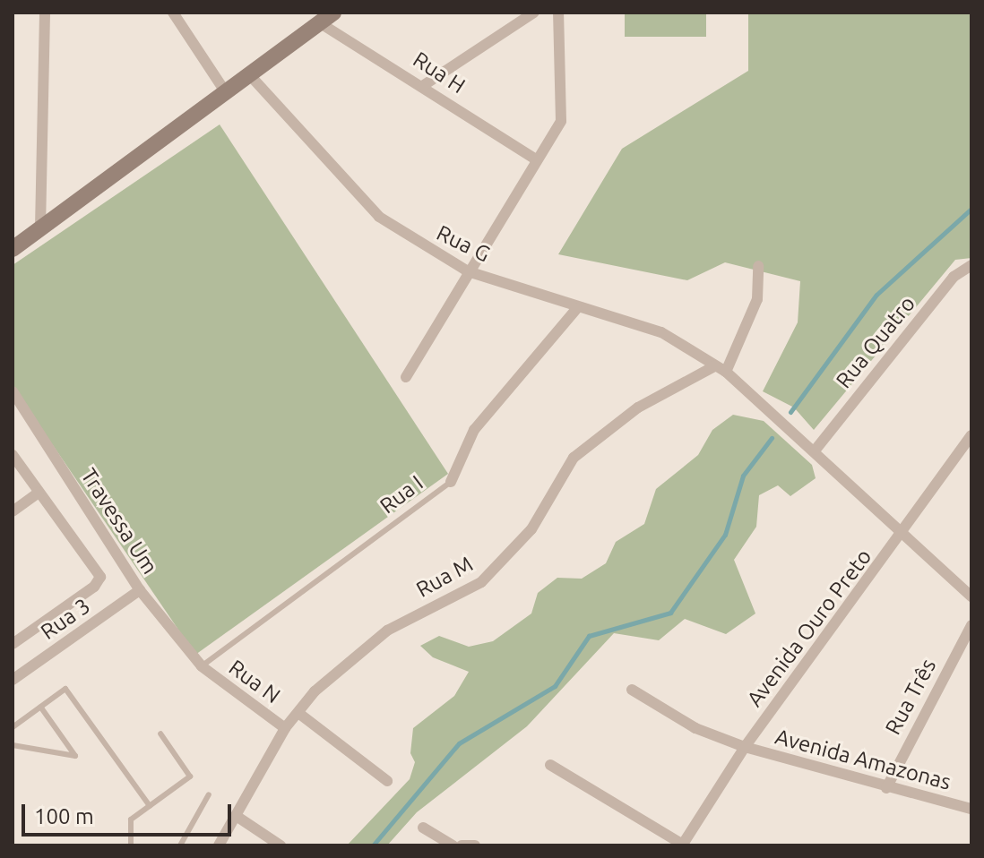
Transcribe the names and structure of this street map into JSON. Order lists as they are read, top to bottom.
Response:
{
  "streets": {
    "street": [
      "Rua H",
      "Rua G",
      "Rua Quatro",
      "Rua I",
      "Travessa Um",
      "Rua M",
      "Rua 3",
      "Avenida Ouro Preto",
      "Rua N",
      "Rua Três",
      "Avenida Amazonas"
    ]
  },
  "crossings": [
    ["Rua G", "Rua I"],
    ["Rua G", "Rua M"],
    ["Rua I", "Travessa Um"],
    ["Rua I", "Rua N"],
    ["Travessa Um", "Rua 3"],
    ["Travessa Um", "Rua N"],
    ["Rua M", "Rua N"],
    ["Avenida Ouro Preto", "Avenida Amazonas"],
    ["Rua Três", "Avenida Amazonas"]
  ],
  "scale_bar": "100 m"
}
